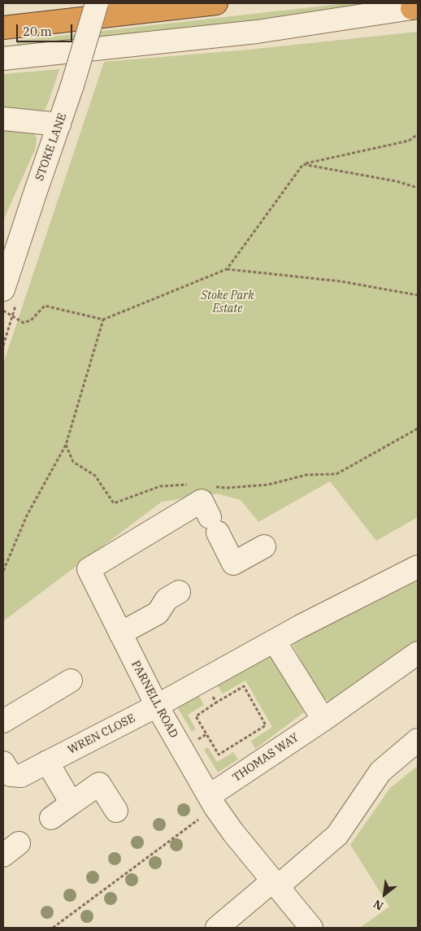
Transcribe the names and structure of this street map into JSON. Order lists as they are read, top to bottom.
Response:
{
  "streets": {
    "street": [
      "STOKE LANE",
      "PARNELL ROAD",
      "WREN CLOSE",
      "THOMAS WAY"
    ]
  },
  "crossings": [
    ["PARNELL ROAD", "WREN CLOSE"],
    ["PARNELL ROAD", "THOMAS WAY"]
  ],
  "parks": ["Stoke Park Estate"],
  "scale_bar": "20 m",
  "north": "bottom left"
}
